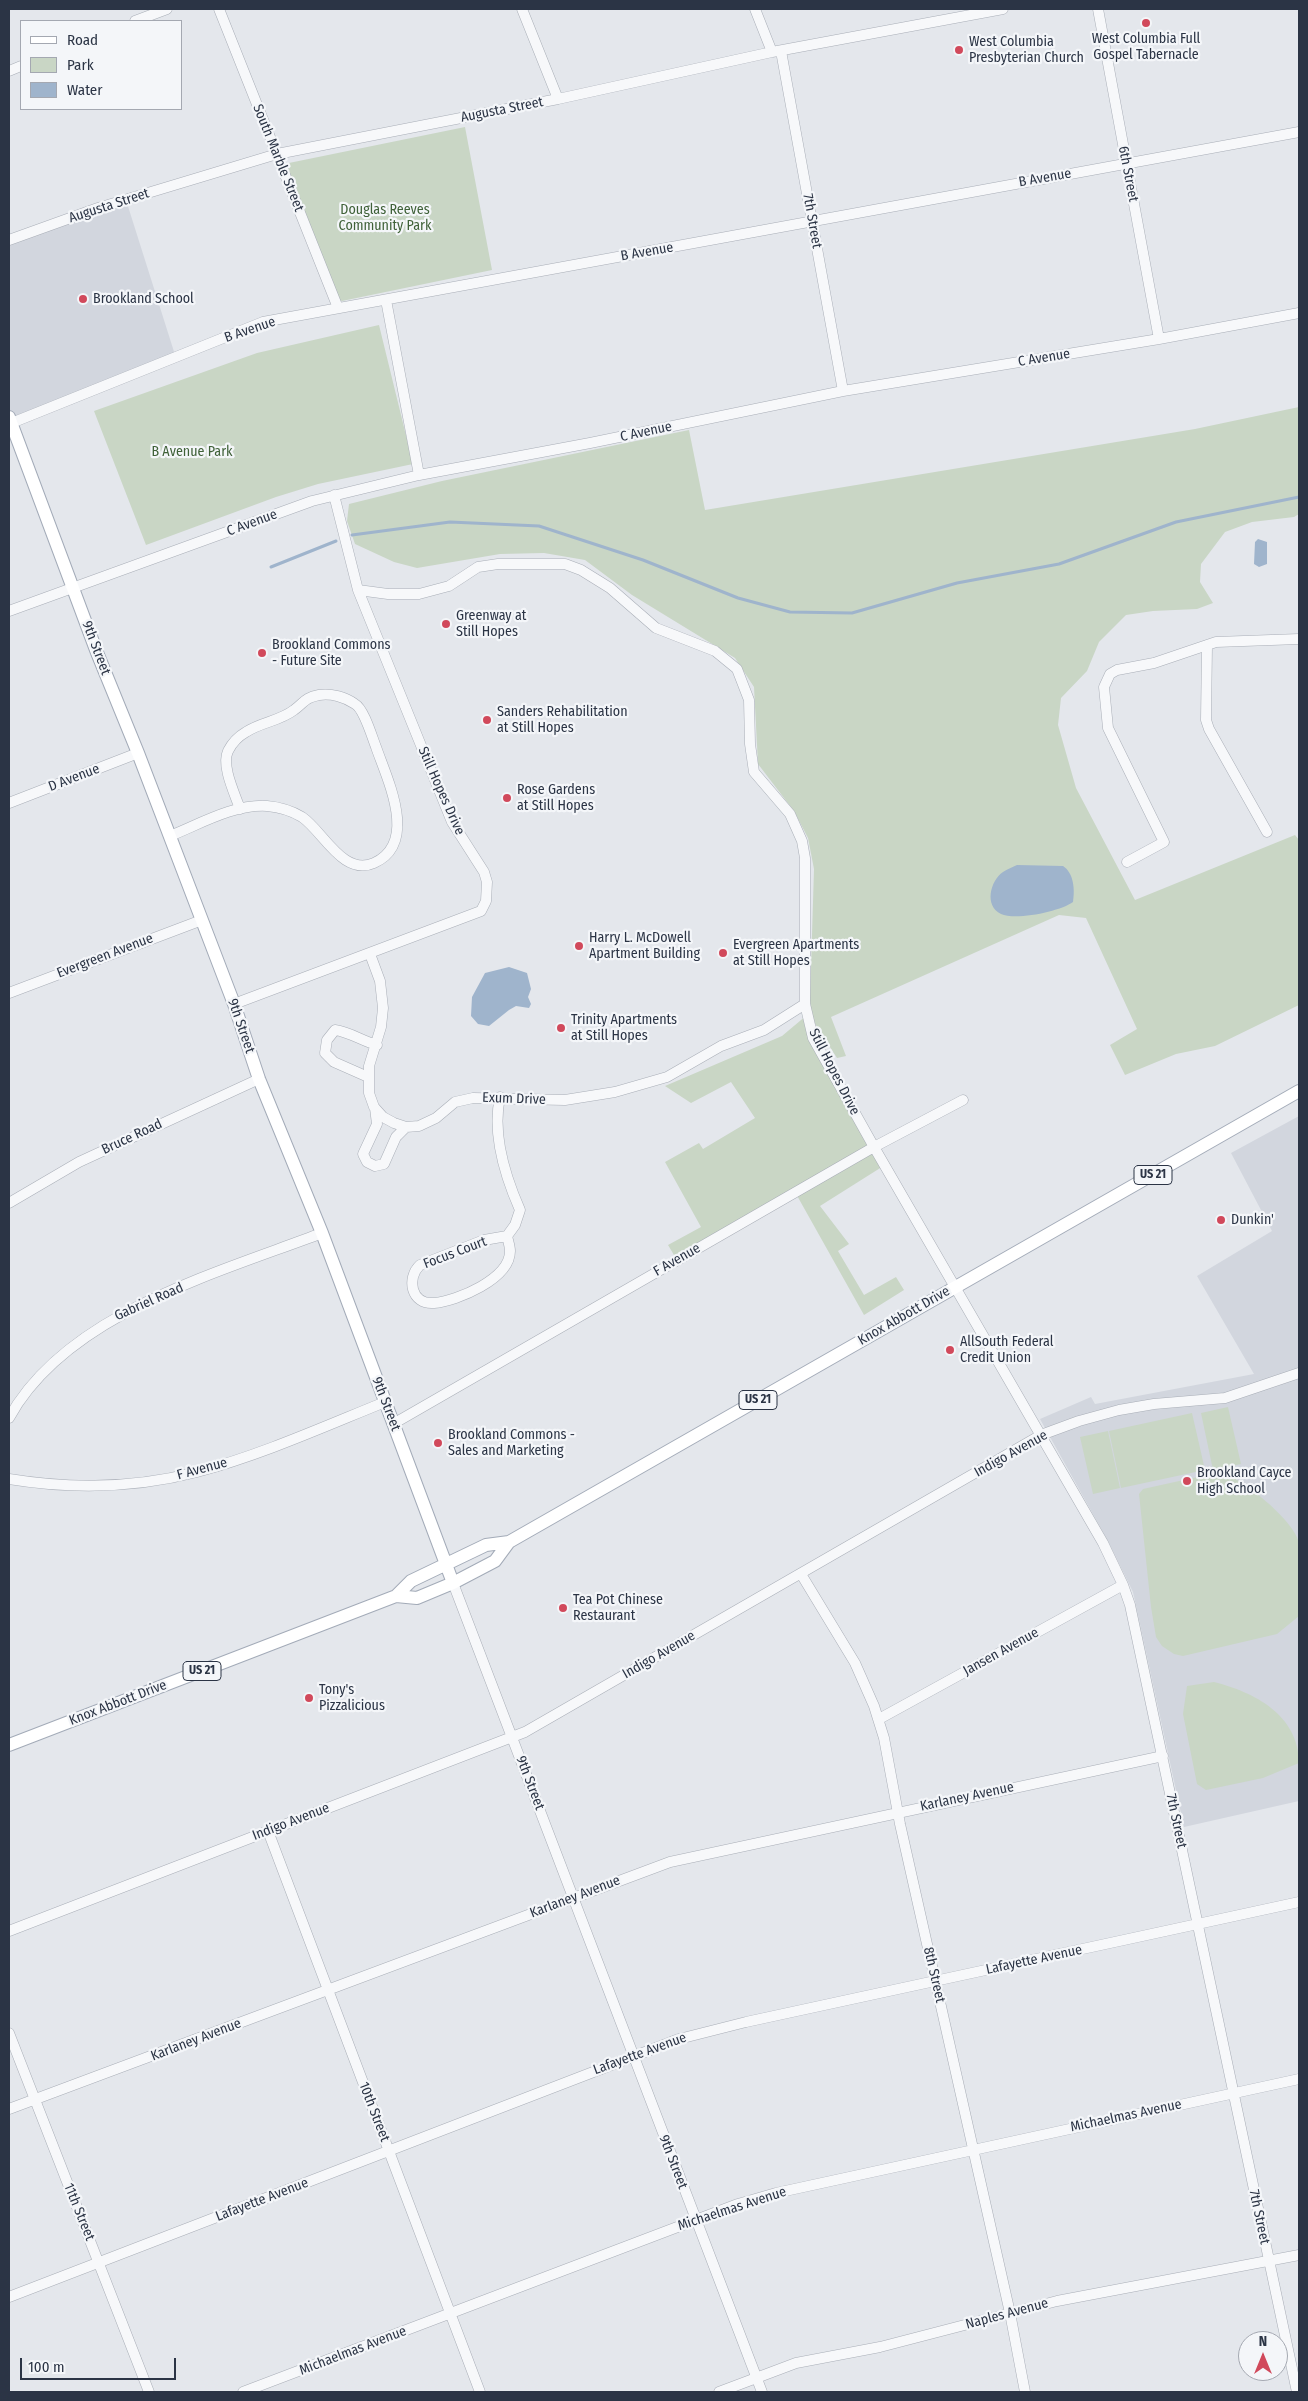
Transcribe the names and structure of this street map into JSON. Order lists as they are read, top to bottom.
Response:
{
  "streets": {
    "main road": ["9th Street", "US 21", "Knox Abbott Drive"],
    "street": [
      "Augusta Street",
      "South Marble Street",
      "6th Street",
      "B Avenue",
      "7th Street",
      "C Avenue",
      "D Avenue",
      "Still Hopes Drive",
      "Evergreen Avenue",
      "Exum Drive",
      "Bruce Road",
      "Focus Court",
      "F Avenue",
      "Gabriel Road",
      "Indigo Avenue",
      "Jansen Avenue",
      "Karlaney Avenue",
      "Lafayette Avenue",
      "8th Street",
      "10th Street",
      "Michaelmas Avenue",
      "11th Street",
      "Naples Avenue"
    ]
  },
  "crossings": [
    ["Augusta Street", "South Marble Street"],
    ["Augusta Street", "7th Street"],
    ["South Marble Street", "B Avenue"],
    ["6th Street", "B Avenue"],
    ["6th Street", "C Avenue"],
    ["B Avenue", "7th Street"],
    ["B Avenue", "9th Street"],
    ["7th Street", "C Avenue"],
    ["7th Street", "Still Hopes Drive"],
    ["7th Street", "Knox Abbott Drive"],
    ["7th Street", "Indigo Avenue"],
    ["7th Street", "Jansen Avenue"],
    ["7th Street", "Karlaney Avenue"],
    ["7th Street", "Lafayette Avenue"],
    ["7th Street", "Michaelmas Avenue"],
    ["7th Street", "Naples Avenue"],
    ["C Avenue", "9th Street"],
    ["C Avenue", "Still Hopes Drive"],
    ["9th Street", "D Avenue"],
    ["9th Street", "Still Hopes Drive"],
    ["9th Street", "Evergreen Avenue"],
    ["9th Street", "Bruce Road"],
    ["9th Street", "F Avenue"],
    ["9th Street", "Gabriel Road"],
    ["9th Street", "Knox Abbott Drive"],
    ["9th Street", "Indigo Avenue"],
    ["9th Street", "Karlaney Avenue"],
    ["9th Street", "Lafayette Avenue"],
    ["9th Street", "Michaelmas Avenue"],
    ["9th Street", "Naples Avenue"],
    ["Still Hopes Drive", "Exum Drive"],
    ["Still Hopes Drive", "F Avenue"],
    ["Still Hopes Drive", "Knox Abbott Drive"],
    ["Exum Drive", "Focus Court"],
    ["Indigo Avenue", "8th Street"],
    ["Indigo Avenue", "10th Street"],
    ["Jansen Avenue", "8th Street"],
    ["Karlaney Avenue", "8th Street"],
    ["Karlaney Avenue", "10th Street"],
    ["Karlaney Avenue", "11th Street"],
    ["Lafayette Avenue", "8th Street"],
    ["Lafayette Avenue", "10th Street"],
    ["Lafayette Avenue", "11th Street"],
    ["8th Street", "Michaelmas Avenue"],
    ["8th Street", "Naples Avenue"],
    ["10th Street", "Michaelmas Avenue"]
  ],
  "parks": ["Douglas Reeves Community Park", "B Avenue Park"],
  "places": [
    "West Columbia Full Gospel Tabernacle",
    "West Columbia Presbyterian Church",
    "Brookland School",
    "Greenway at Still Hopes",
    "Brookland Commons - Future Site",
    "Sanders Rehabilitation at Still Hopes",
    "Rose Gardens at Still Hopes",
    "Harry L. McDowell Apartment Building",
    "Evergreen Apartments at Still Hopes",
    "Trinity Apartments at Still Hopes",
    "Dunkin'",
    "AllSouth Federal Credit Union",
    "Brookland Commons - Sales and Marketing",
    "Brookland Cayce High School",
    "Tea Pot Chinese Restaurant",
    "Tony's Pizzalicious"
  ],
  "legend": ["Road", "Park", "Water"],
  "scale_bar": "100 m",
  "north": "top"
}
